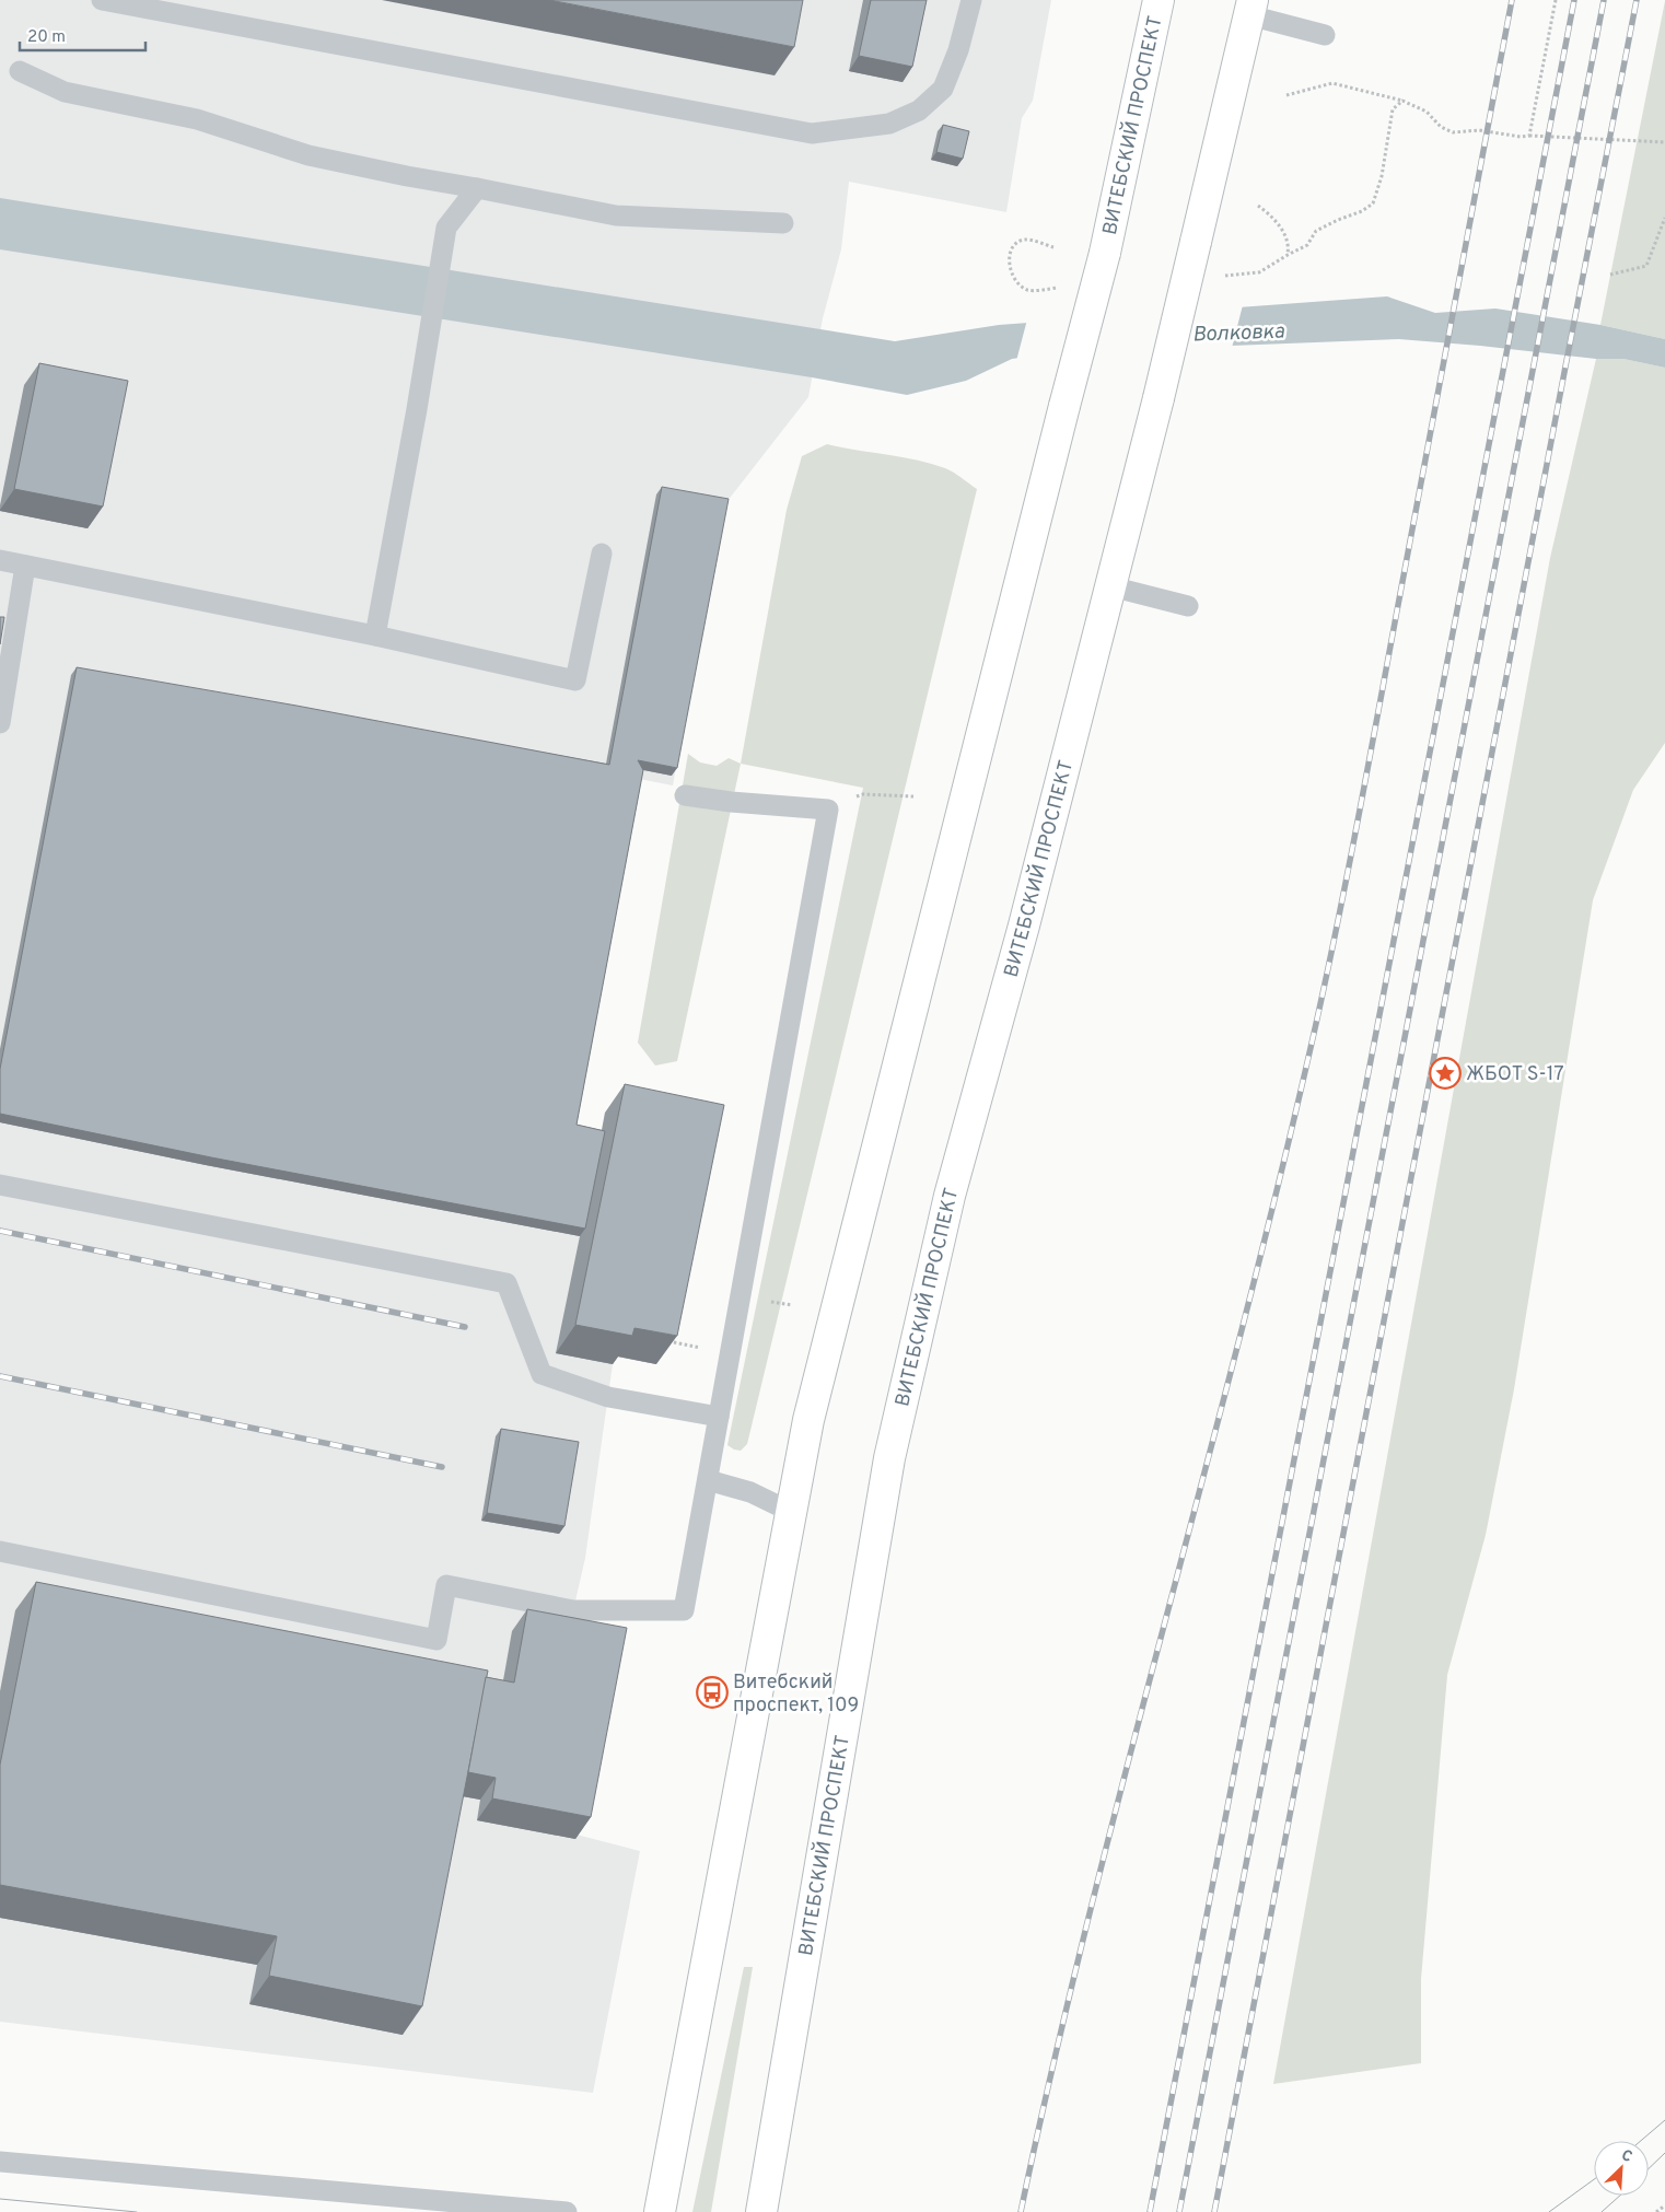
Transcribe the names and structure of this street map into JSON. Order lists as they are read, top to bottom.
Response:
{
  "streets": {
    "main road": ["ВИТЕБСКИЙ ПРОСПЕКТ"]
  },
  "water": ["Волковка"],
  "places": {
    "place": ["ЖБОТ S-17"],
    "bus stop": ["Витебский проспект, 109"]
  },
  "scale_bar": "20 m",
  "north": "top right"
}
